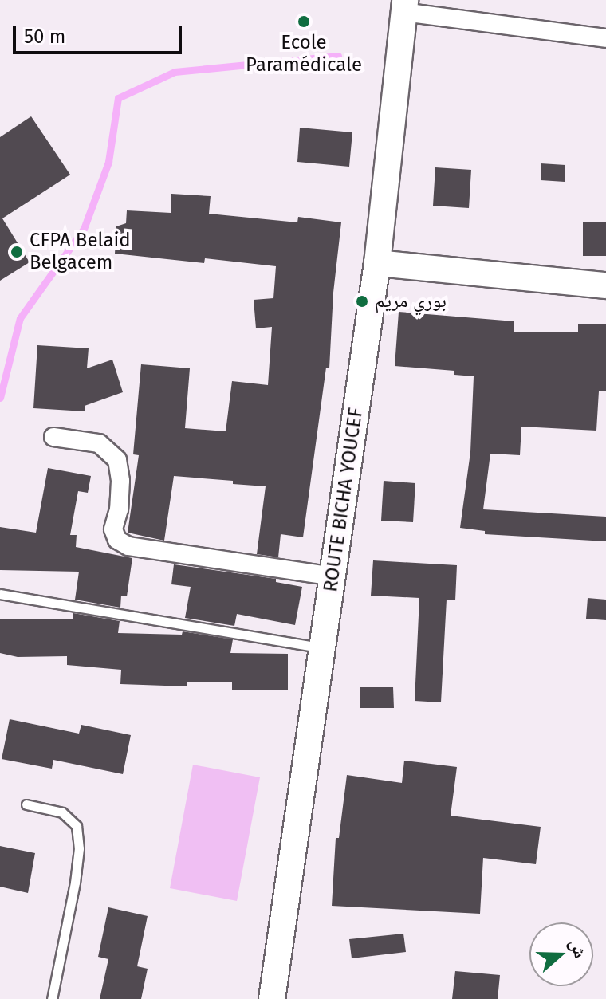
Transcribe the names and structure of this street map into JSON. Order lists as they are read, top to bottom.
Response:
{
  "streets": {
    "main road": ["ROUTE BICHA YOUCEF"]
  },
  "places": ["Ecole Paramédicale", "CFPA Belaid Belgacem", "بوري مريم"],
  "scale_bar": "50 m",
  "north": "right"
}
